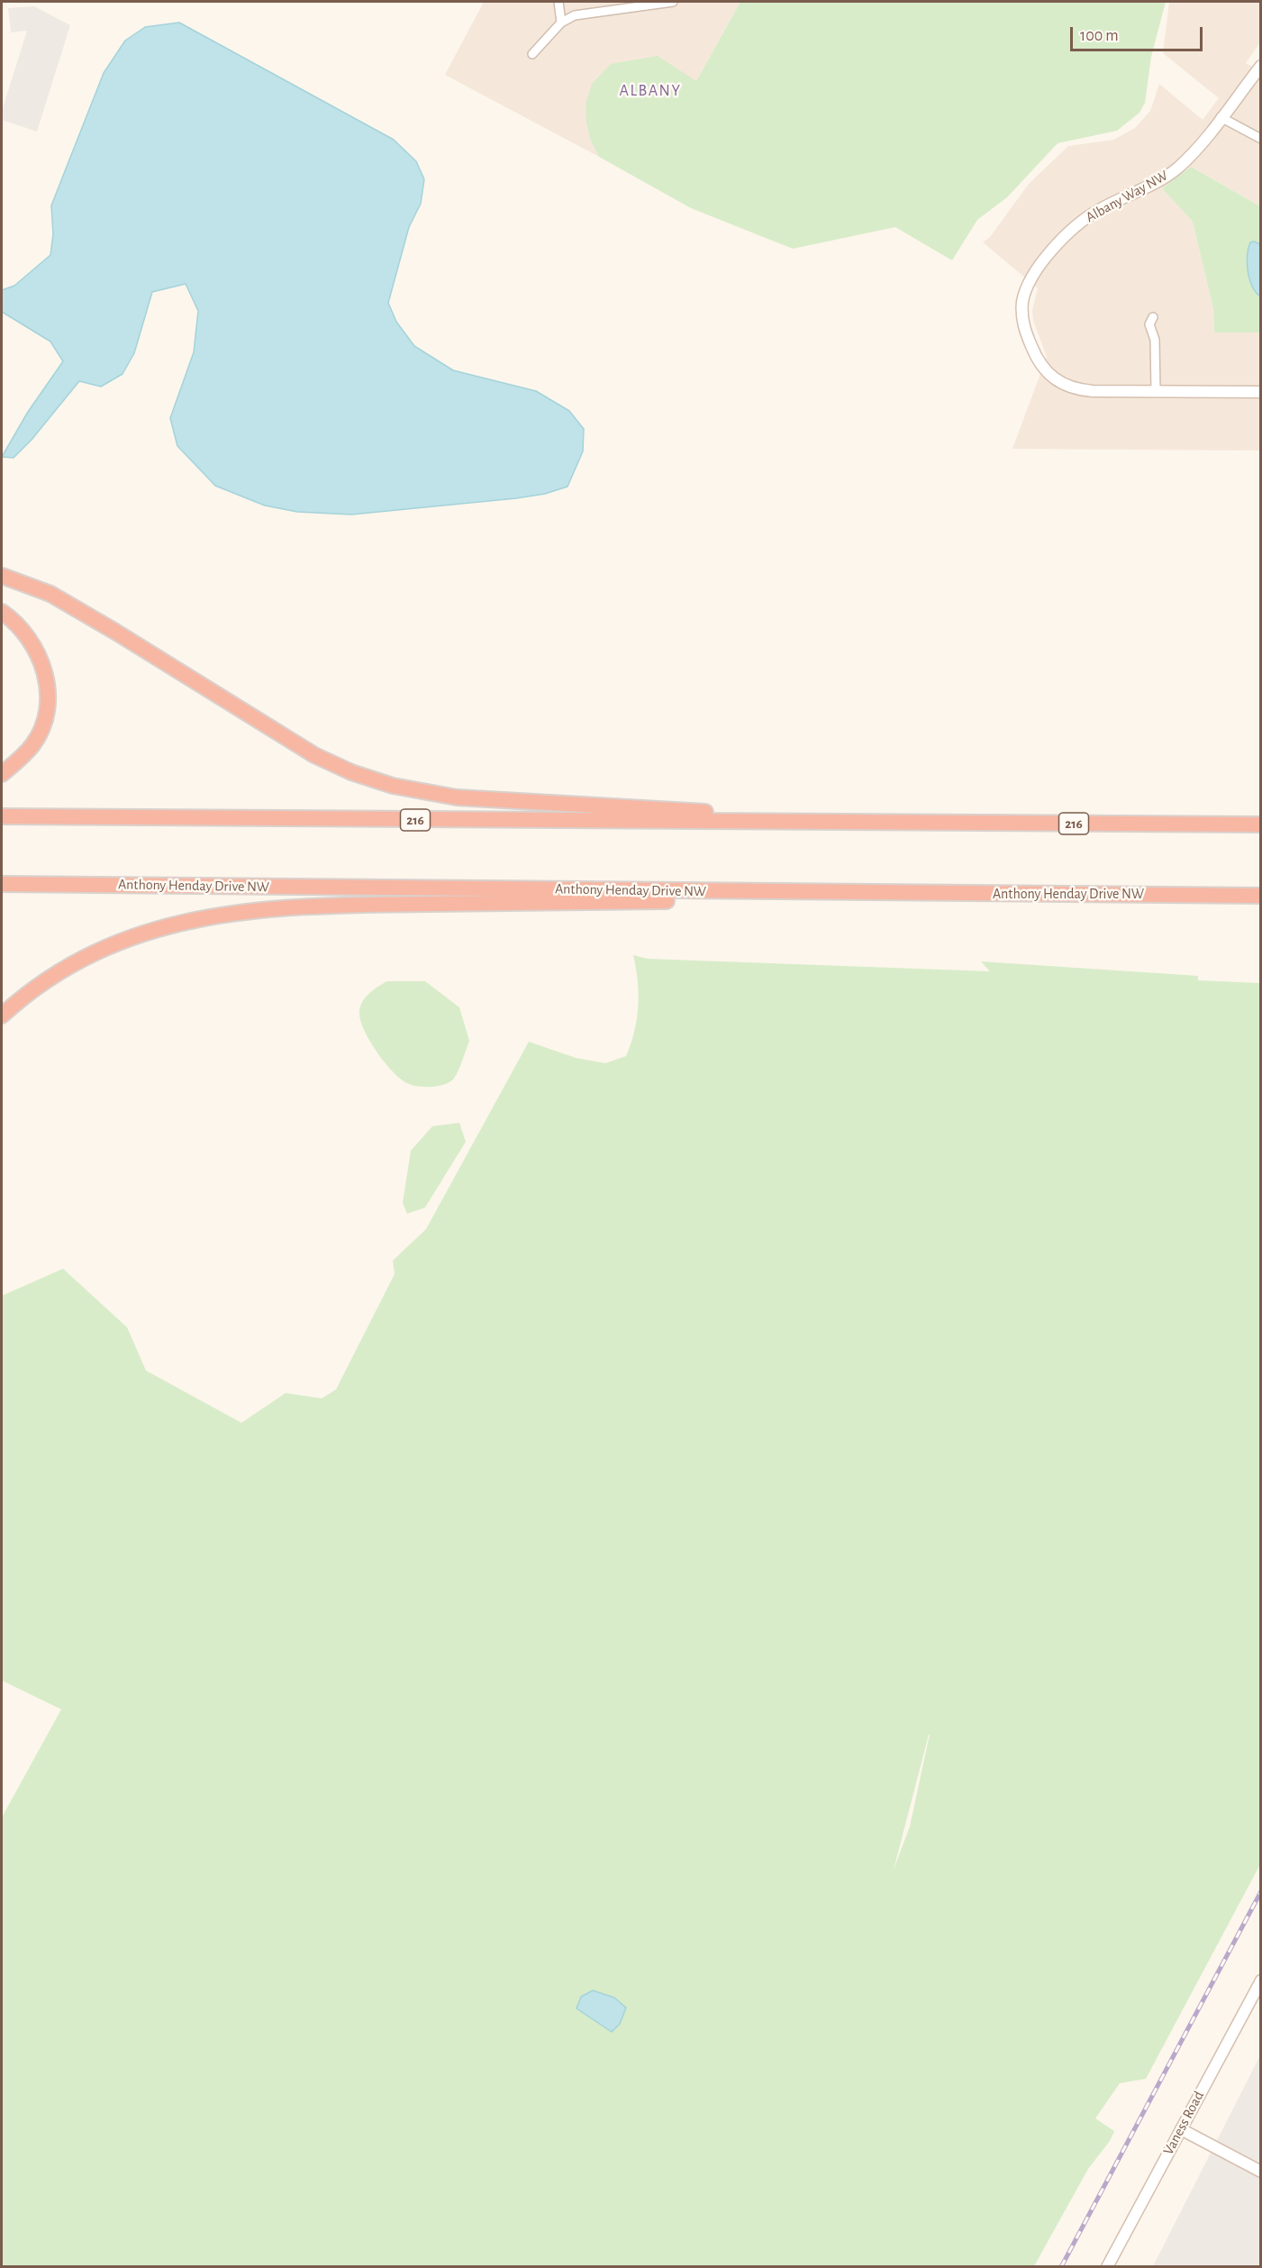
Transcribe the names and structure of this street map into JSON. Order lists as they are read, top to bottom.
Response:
{
  "streets": {
    "highway": ["216", "Anthony Henday Drive NW"],
    "street": ["Albany Way NW", "Vaness Road"]
  },
  "districts": ["ALBANY"],
  "scale_bar": "100 m"
}
